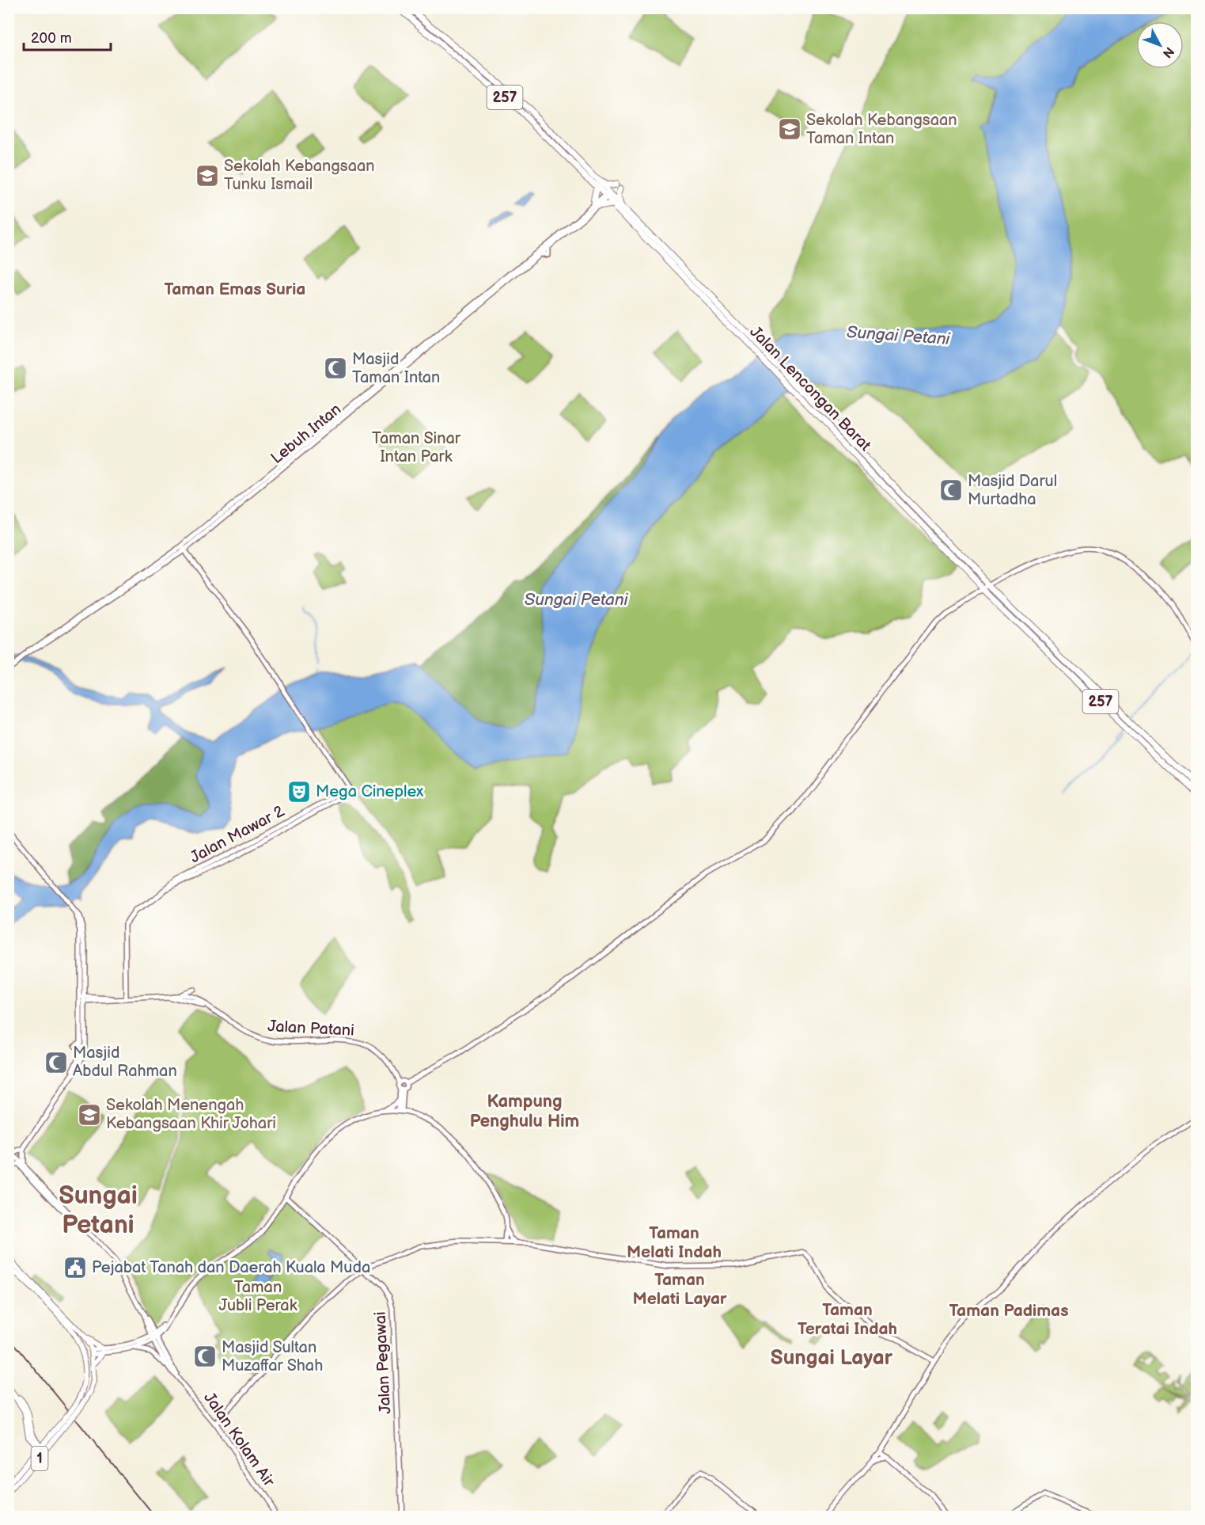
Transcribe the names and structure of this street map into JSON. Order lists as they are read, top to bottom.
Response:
{
  "streets": {
    "highway": ["257", "Jalan Lencongan Barat"],
    "main road": [
      "Lebuh Intan",
      "Jalan Mawar 2",
      "Jalan Patani",
      "Jalan Pegawai",
      "Jalan Kolam Air",
      "1"
    ]
  },
  "crossings": [
    ["Jalan Lencongan Barat", "Lebuh Intan"],
    ["Lebuh Intan", "Jalan Mawar 2"],
    ["Jalan Mawar 2", "Jalan Patani"]
  ],
  "districts": [
    "Taman Emas Suria",
    "Kampung Penghulu Him",
    "Sungai Petani",
    "Taman Melati Indah",
    "Taman Melati Layar",
    "Taman Teratai Indah",
    "Taman Padimas",
    "Sungai Layar"
  ],
  "water": ["Sungai Petani"],
  "parks": ["Taman Sinar Intan Park", "Taman Jubli Perak"],
  "places": {
    "school or university": ["Sekolah Kebangsaan Taman Intan", "Sekolah Kebangsaan Tunku Ismail", "Sekolah Menengah Kebangsaan Khir Johari"],
    "mosque": [
      "Masjid Taman Intan",
      "Masjid Darul Murtadha",
      "Masjid Abdul Rahman",
      "Masjid Sultan Muzaffar Shah"
    ],
    "theatre": ["Mega Cineplex"],
    "public building": ["Pejabat Tanah dan Daerah Kuala Muda"]
  },
  "scale_bar": "200 m",
  "north": "bottom right"
}
